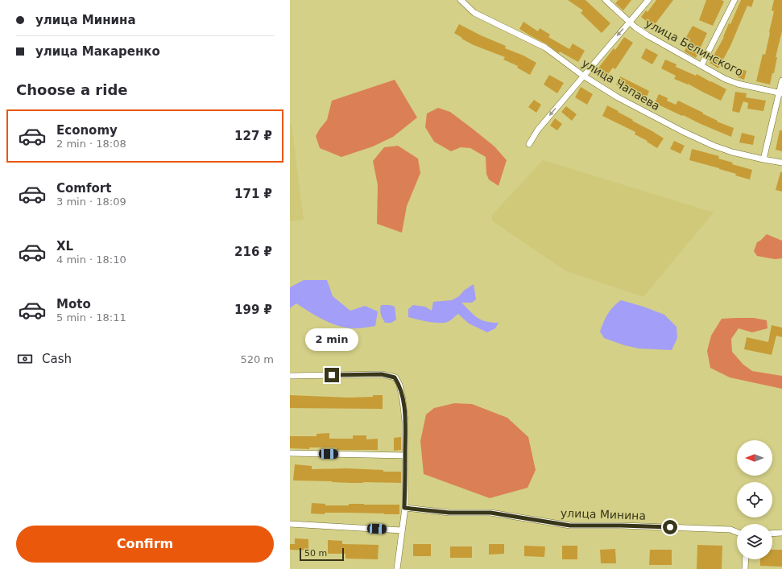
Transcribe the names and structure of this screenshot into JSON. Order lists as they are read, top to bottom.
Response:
{
  "streets": {
    "street": ["улица Белинского", "улица Чапаева", "улица Минина"]
  },
  "scale_bar": "50 m",
  "north": "left",
  "page": {
    "banner": ["улица Минина", "улица Макаренко"],
    "heading": "Choose a ride",
    "list": [
      {
        "name": "Economy",
        "note": "2 min · 18:08",
        "value": "127 ₽"
      },
      {
        "name": "Comfort",
        "note": "3 min · 18:09",
        "value": "171 ₽"
      },
      {
        "name": "XL",
        "note": "4 min · 18:10",
        "value": "216 ₽"
      },
      {
        "name": "Moto",
        "note": "5 min · 18:11",
        "value": "199 ₽"
      }
    ],
    "bubble": "2 min",
    "pay": ["Cash", "520 m"],
    "buttons": "Confirm",
    "scale": "50 m"
  }
}
